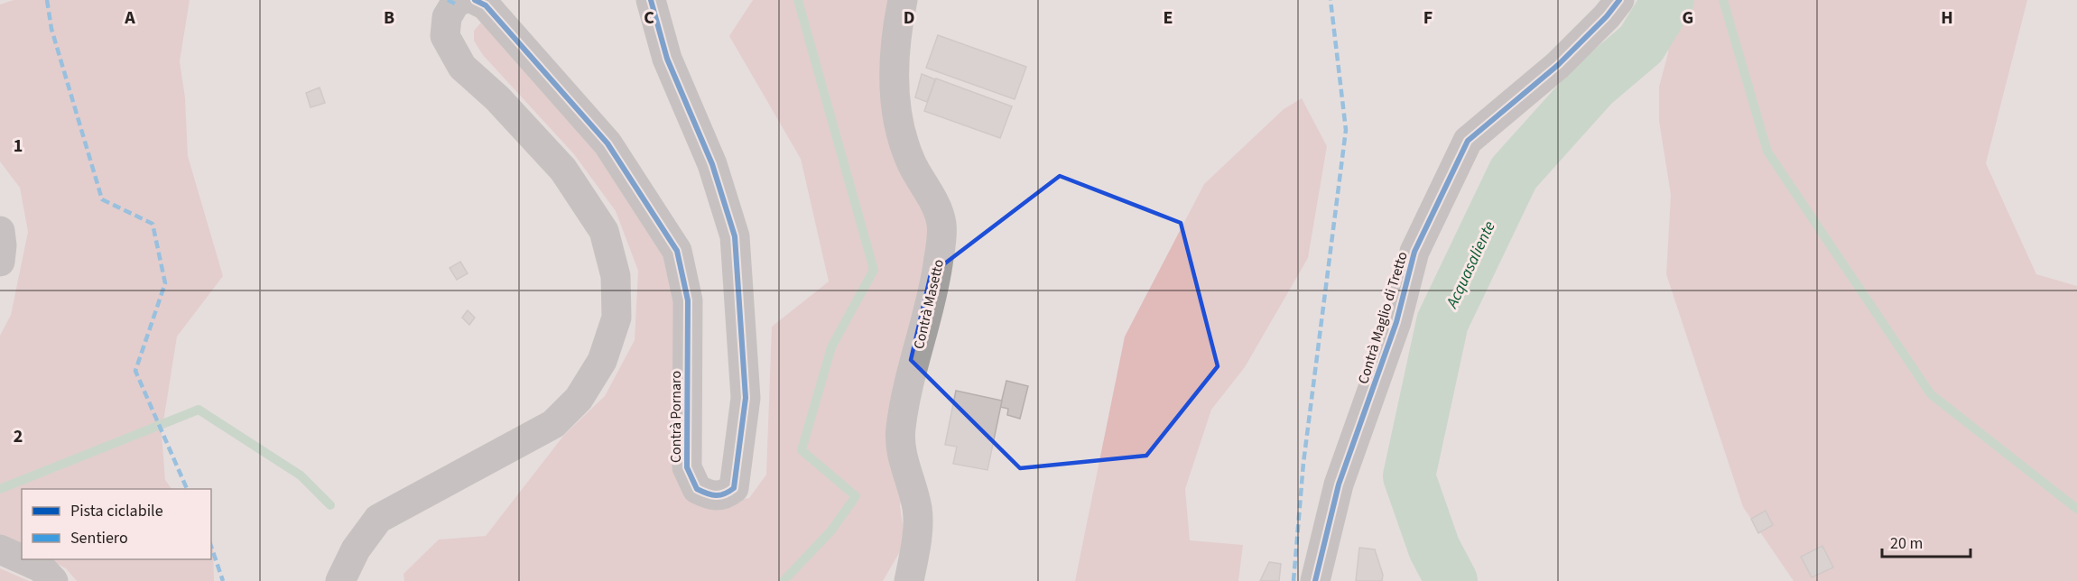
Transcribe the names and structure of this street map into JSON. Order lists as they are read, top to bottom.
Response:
{
  "streets": {
    "street": ["Contrà Masetto", "Contrà Maglio di Tretto", "Contrà Pornaro"]
  },
  "water": ["Acquasaliente"],
  "legend": ["Pista ciclabile", "Sentiero"],
  "scale_bar": "20 m",
  "grid": {
    "columns": [
      "A",
      "B",
      "C",
      "D",
      "E",
      "F",
      "G",
      "H"
    ],
    "rows": ["1", "2"]
  }
}
